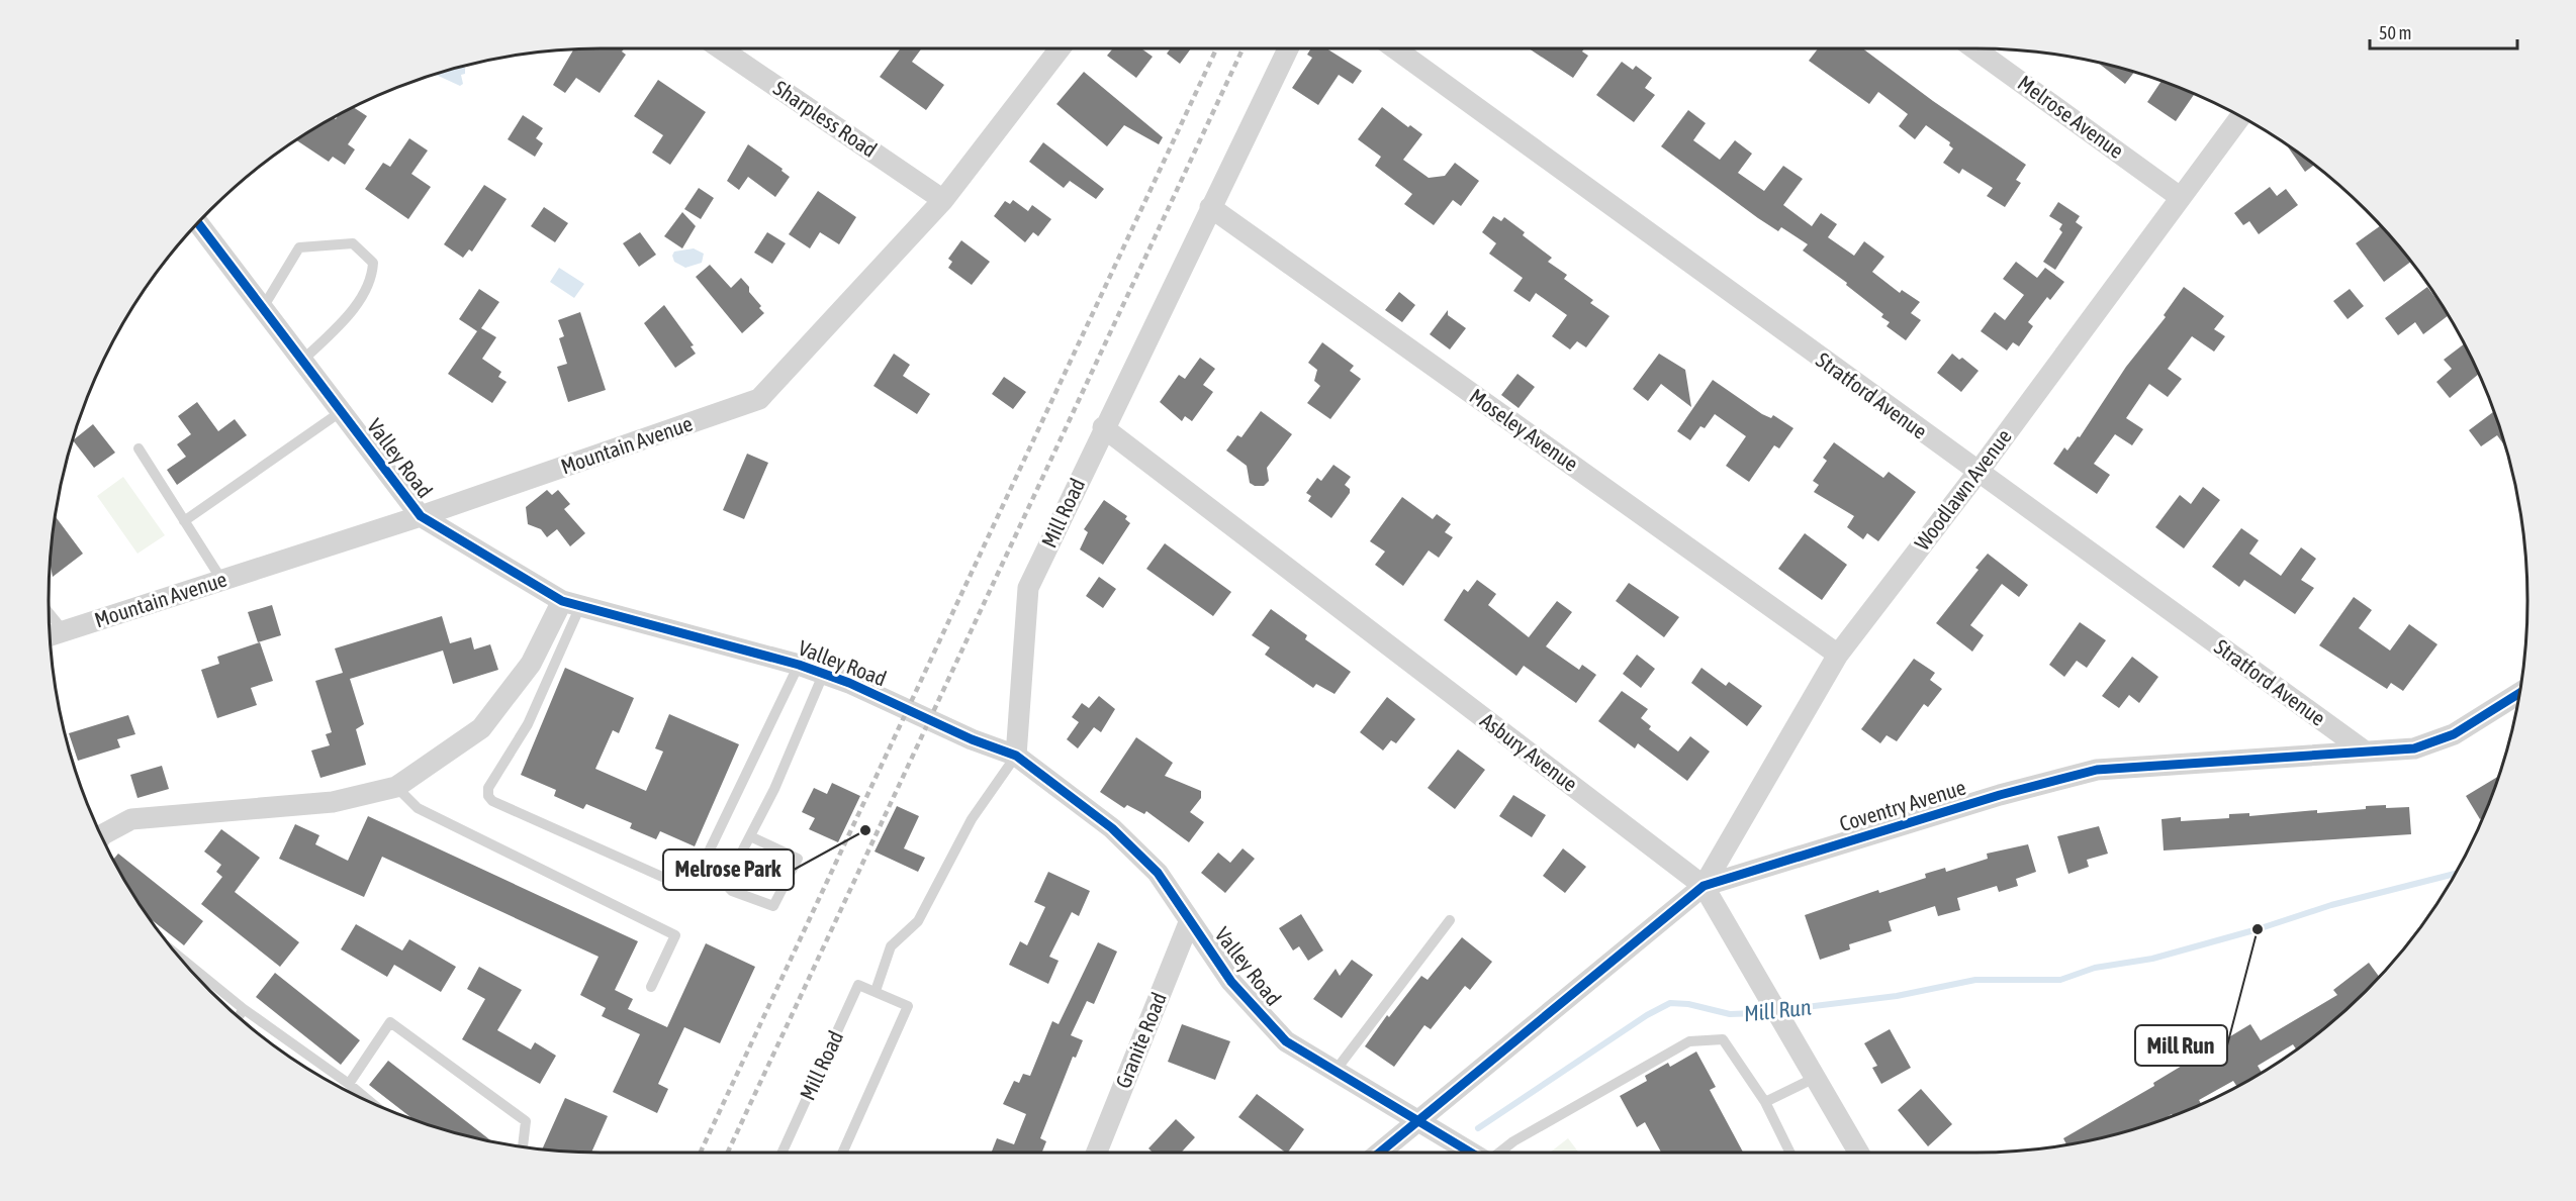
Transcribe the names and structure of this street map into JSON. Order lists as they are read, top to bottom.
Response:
{
  "streets": {
    "street": [
      "Melrose Avenue",
      "Sharpless Road",
      "Stratford Avenue",
      "Moseley Avenue",
      "Mountain Avenue",
      "Valley Road",
      "Woodlawn Avenue",
      "Mill Road",
      "Asbury Avenue",
      "Coventry Avenue",
      "Granite Road"
    ]
  },
  "crossings": [
    ["Melrose Avenue", "Woodlawn Avenue"],
    ["Sharpless Road", "Mountain Avenue"],
    ["Stratford Avenue", "Woodlawn Avenue"],
    ["Stratford Avenue", "Coventry Avenue"],
    ["Moseley Avenue", "Woodlawn Avenue"],
    ["Moseley Avenue", "Mill Road"],
    ["Mountain Avenue", "Valley Road"],
    ["Valley Road", "Mill Road"],
    ["Valley Road", "Coventry Avenue"],
    ["Valley Road", "Granite Road"],
    ["Woodlawn Avenue", "Asbury Avenue"],
    ["Woodlawn Avenue", "Coventry Avenue"],
    ["Mill Road", "Asbury Avenue"],
    ["Asbury Avenue", "Coventry Avenue"]
  ],
  "water": ["Mill Run"],
  "places": ["Melrose Park", "Mill Run"],
  "scale_bar": "50 m"
}
